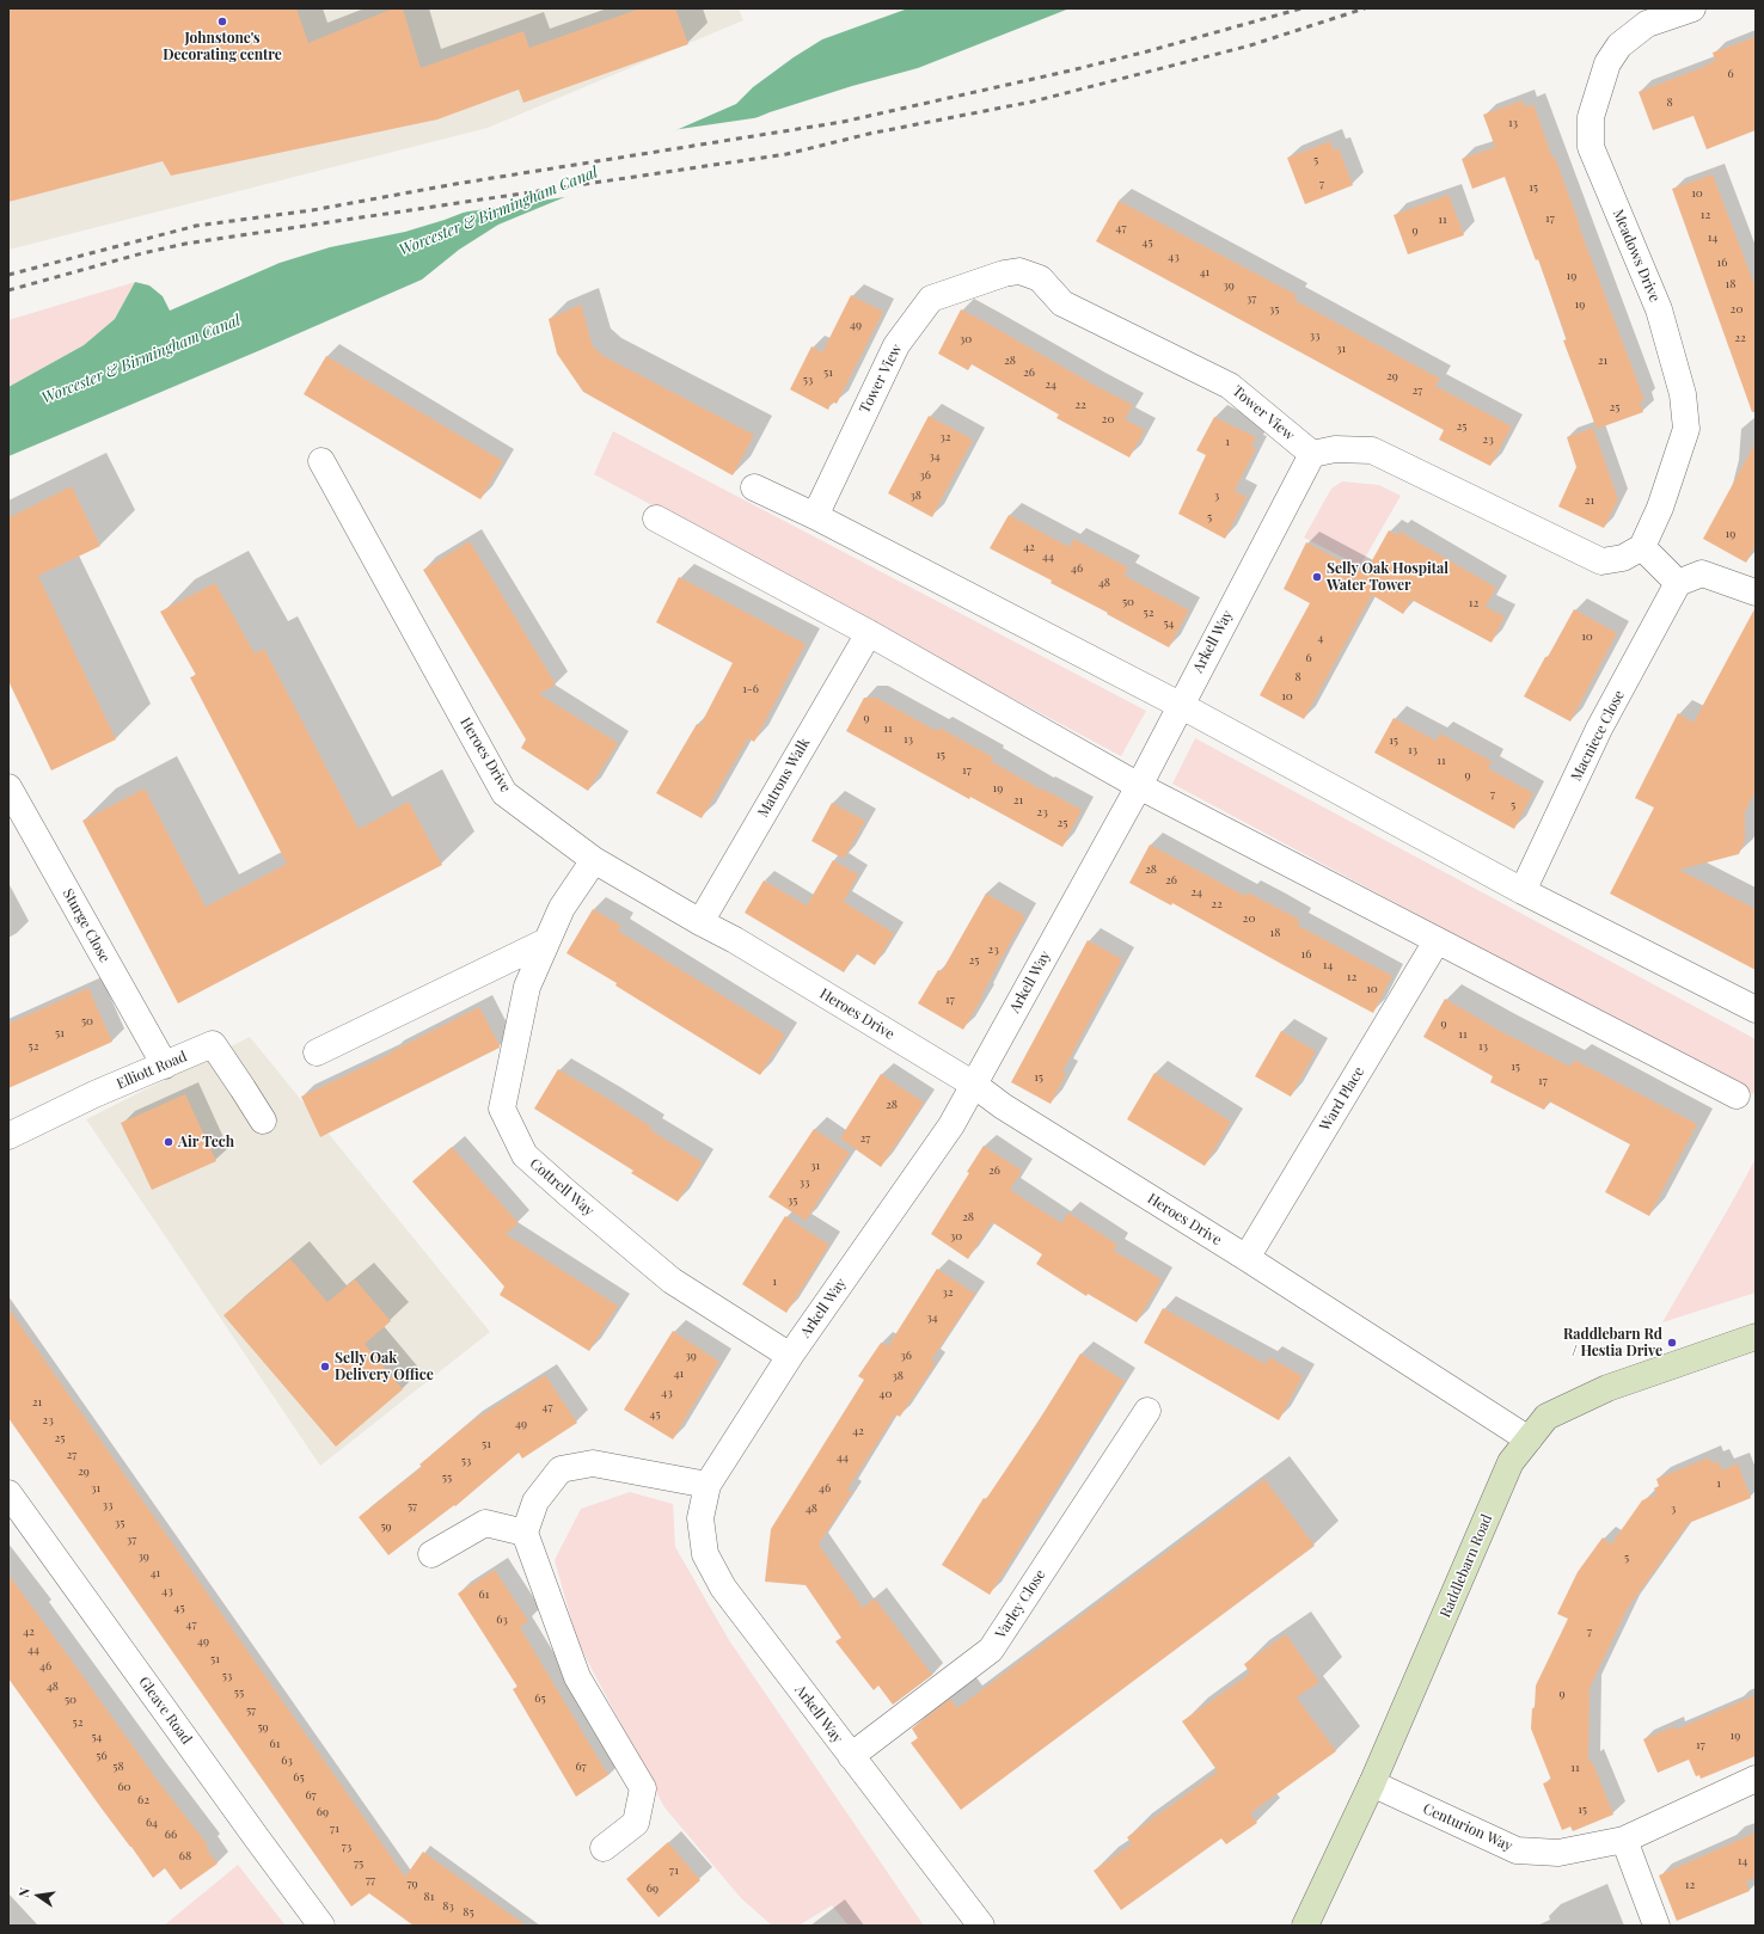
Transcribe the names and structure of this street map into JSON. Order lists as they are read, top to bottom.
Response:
{
  "streets": {
    "street": [
      "Meadows Drive",
      "Tower View",
      "Arkell Way",
      "Macniece Close",
      "Heroes Drive",
      "Matrons Walk",
      "Sturge Close",
      "Elliott Road",
      "Ward Place",
      "Cottrell Way",
      "Raddlebarn Road",
      "Varley Close",
      "Gleave Road",
      "Centurion Way"
    ]
  },
  "crossings": [
    ["Tower View", "Arkell Way"],
    ["Arkell Way", "Heroes Drive"],
    ["Arkell Way", "Cottrell Way"],
    ["Arkell Way", "Varley Close"],
    ["Heroes Drive", "Matrons Walk"],
    ["Heroes Drive", "Ward Place"],
    ["Heroes Drive", "Cottrell Way"],
    ["Heroes Drive", "Raddlebarn Road"],
    ["Sturge Close", "Elliott Road"],
    ["Raddlebarn Road", "Centurion Way"]
  ],
  "water": ["Worcester & Birmingham Canal"],
  "places": [
    "Johnstone's Decorating centre",
    "Selly Oak Hospital Water Tower",
    "Air Tech",
    "Raddlebarn Rd / Hestia Drive",
    "Selly Oak Delivery Office"
  ],
  "house_numbers": [
    "6",
    "8",
    "13",
    "5",
    "7",
    "15",
    "10",
    "12",
    "17",
    "11",
    "47",
    "9",
    "14",
    "45",
    "43",
    "16",
    "41",
    "19",
    "18",
    "39",
    "37",
    "19",
    "35",
    "20",
    "49",
    "33",
    "22",
    "30",
    "31",
    "28",
    "21",
    "51",
    "26",
    "29",
    "53",
    "24",
    "27",
    "22",
    "25",
    "20",
    "25",
    "32",
    "23",
    "1",
    "34",
    "36",
    "38",
    "3",
    "21",
    "5",
    "19",
    "42",
    "44",
    "46",
    "48",
    "50",
    "12",
    "52",
    "54",
    "10",
    "4",
    "6",
    "8",
    "1-6",
    "10",
    "9",
    "11",
    "13",
    "15",
    "13",
    "15",
    "11",
    "17",
    "9",
    "19",
    "7",
    "21",
    "5",
    "23",
    "25",
    "28",
    "26",
    "24",
    "22",
    "20",
    "18",
    "23",
    "16",
    "25",
    "14",
    "12",
    "10",
    "17",
    "50",
    "9",
    "51",
    "11",
    "52",
    "13",
    "15",
    "15",
    "17",
    "28",
    "27",
    "31",
    "26",
    "33",
    "35",
    "28",
    "30",
    "1",
    "32",
    "34",
    "39",
    "36",
    "41",
    "38",
    "43",
    "40",
    "21",
    "47",
    "45",
    "23",
    "49",
    "42",
    "25",
    "51",
    "27",
    "44",
    "53",
    "29",
    "55",
    "1",
    "31",
    "46",
    "33",
    "57",
    "48",
    "3",
    "35",
    "59",
    "37",
    "39",
    "5",
    "41",
    "43",
    "61",
    "45",
    "63",
    "47",
    "42",
    "7",
    "49",
    "44",
    "51",
    "46",
    "53",
    "48",
    "55",
    "9",
    "65",
    "50",
    "57",
    "52",
    "59",
    "19",
    "54",
    "61",
    "17",
    "56",
    "63",
    "58",
    "67",
    "11",
    "65",
    "60",
    "67",
    "62",
    "15",
    "69",
    "64",
    "71",
    "66",
    "73",
    "68",
    "14",
    "75",
    "71",
    "77",
    "79",
    "12",
    "69",
    "81",
    "83",
    "85"
  ],
  "north": "left"
}
